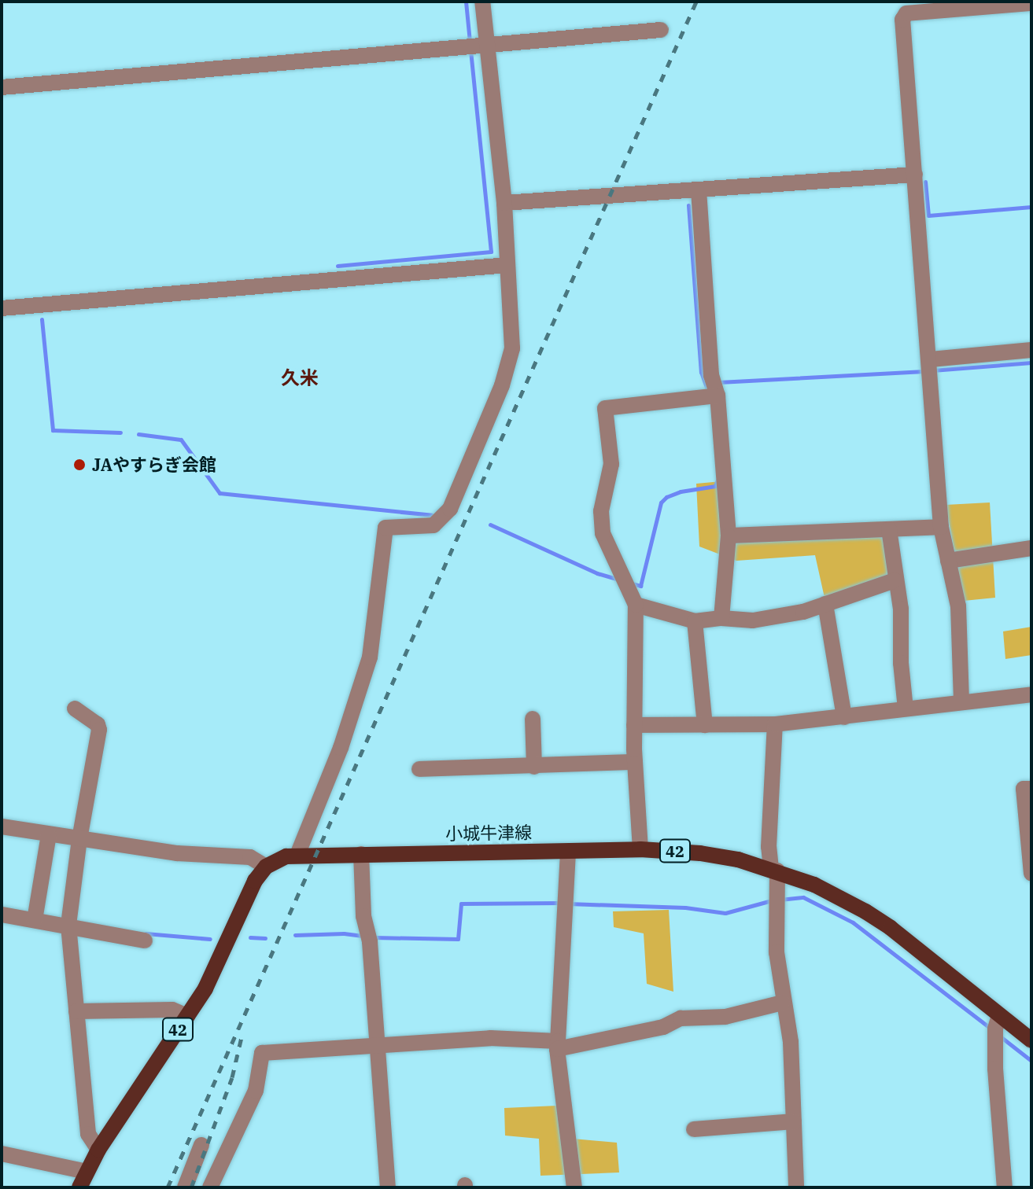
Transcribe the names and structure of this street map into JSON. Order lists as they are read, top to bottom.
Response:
{
  "streets": {
    "main road": ["小城牛津線", "42"]
  },
  "crossings": [
    ["小城牛津線", "42"]
  ],
  "districts": ["久米"],
  "places": ["JAやすらぎ会館"]
}
